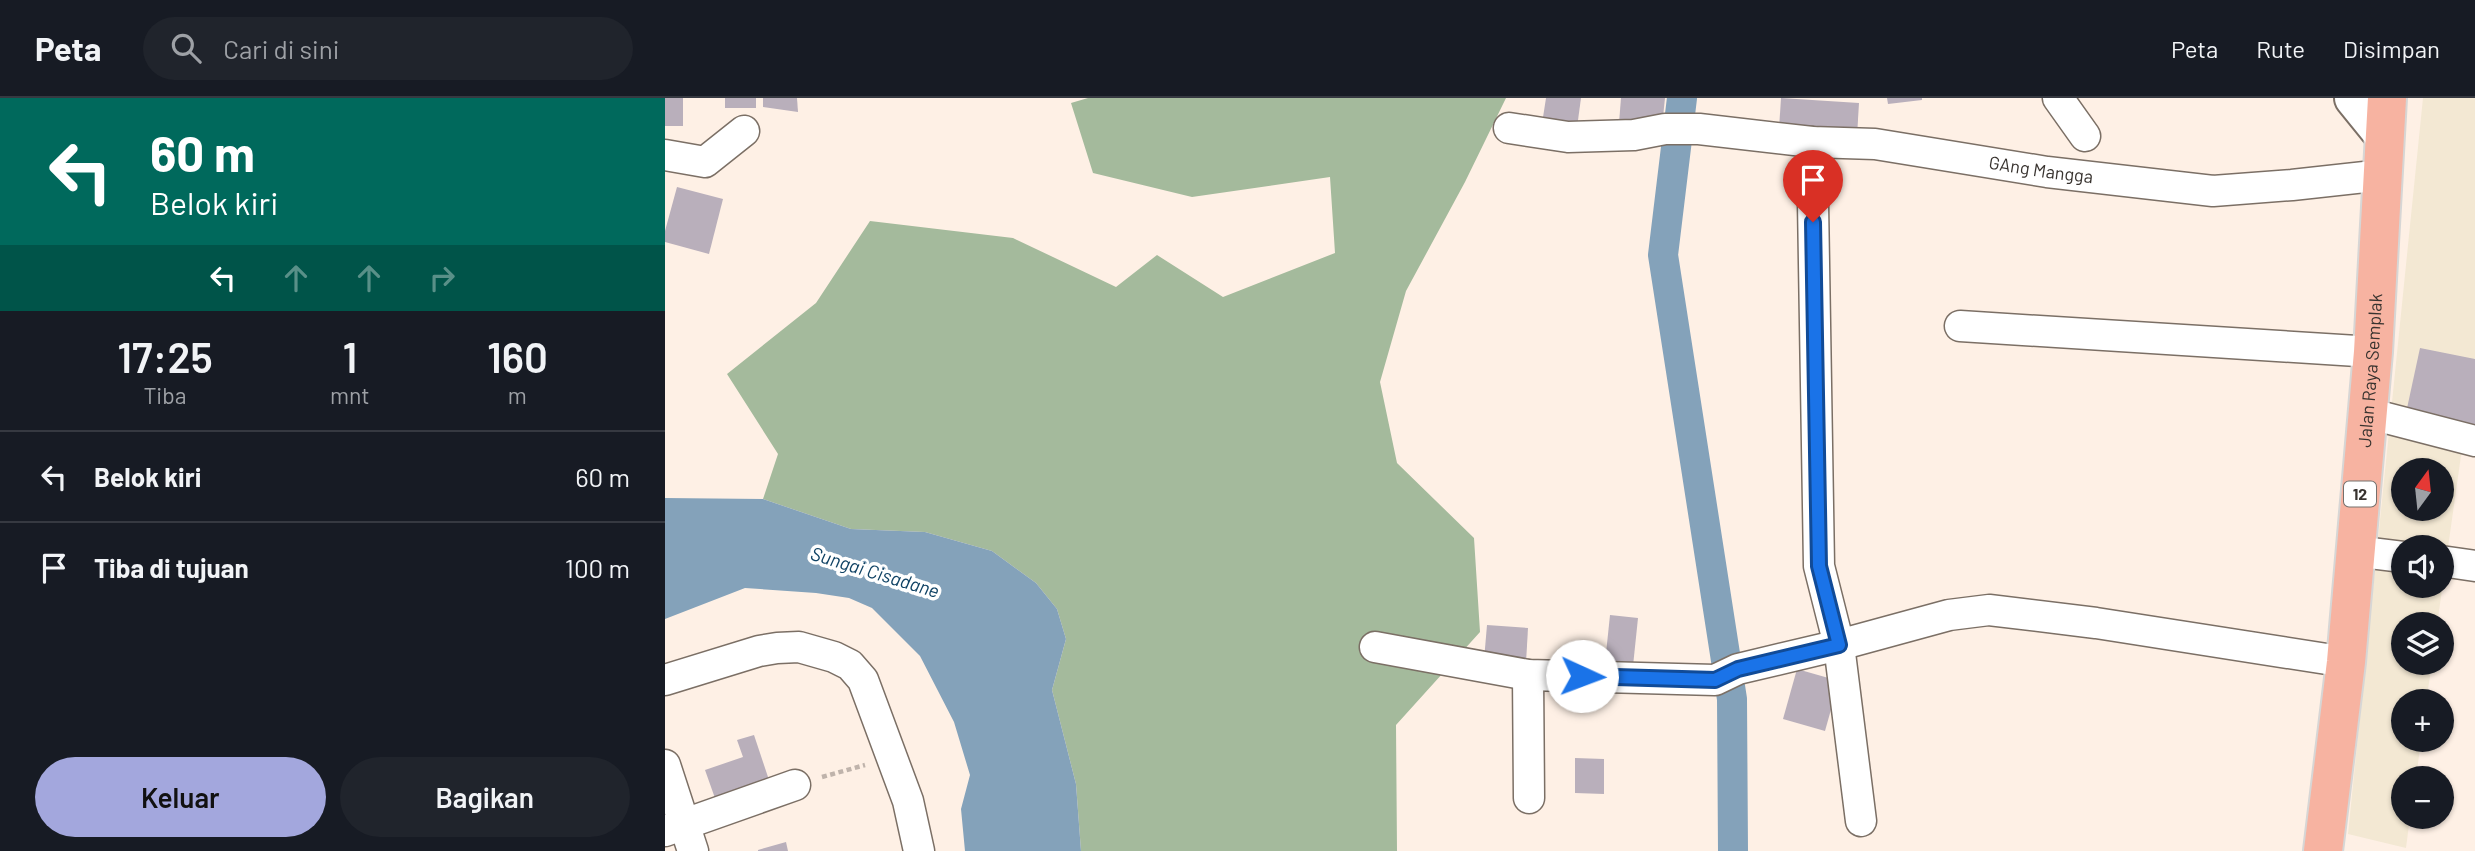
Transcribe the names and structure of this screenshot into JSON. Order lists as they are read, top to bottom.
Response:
{
  "streets": {
    "main road": ["Jalan Raya Semplak", "12"],
    "street": ["GAng Mangga"]
  },
  "crossings": [
    ["GAng Mangga", "Jalan Raya Semplak"]
  ],
  "water": ["Sungai Cisadane"],
  "north": "top",
  "page": {
    "header": "Peta",
    "search": "Cari di sini",
    "nav": ["Peta", "Rute", "Disimpan"],
    "turn": ["60 m", "Belok kiri"],
    "eta": [
      "17:25",
      "Tiba",
      "1",
      "mnt",
      "160",
      "m"
    ],
    "list": [
      {
        "name": "Belok kiri",
        "value": "60 m"
      },
      {
        "name": "Tiba di tujuan",
        "value": "100 m"
      }
    ],
    "map_buttons": ["+", "−"],
    "buttons": ["Keluar", "Bagikan"]
  }
}
